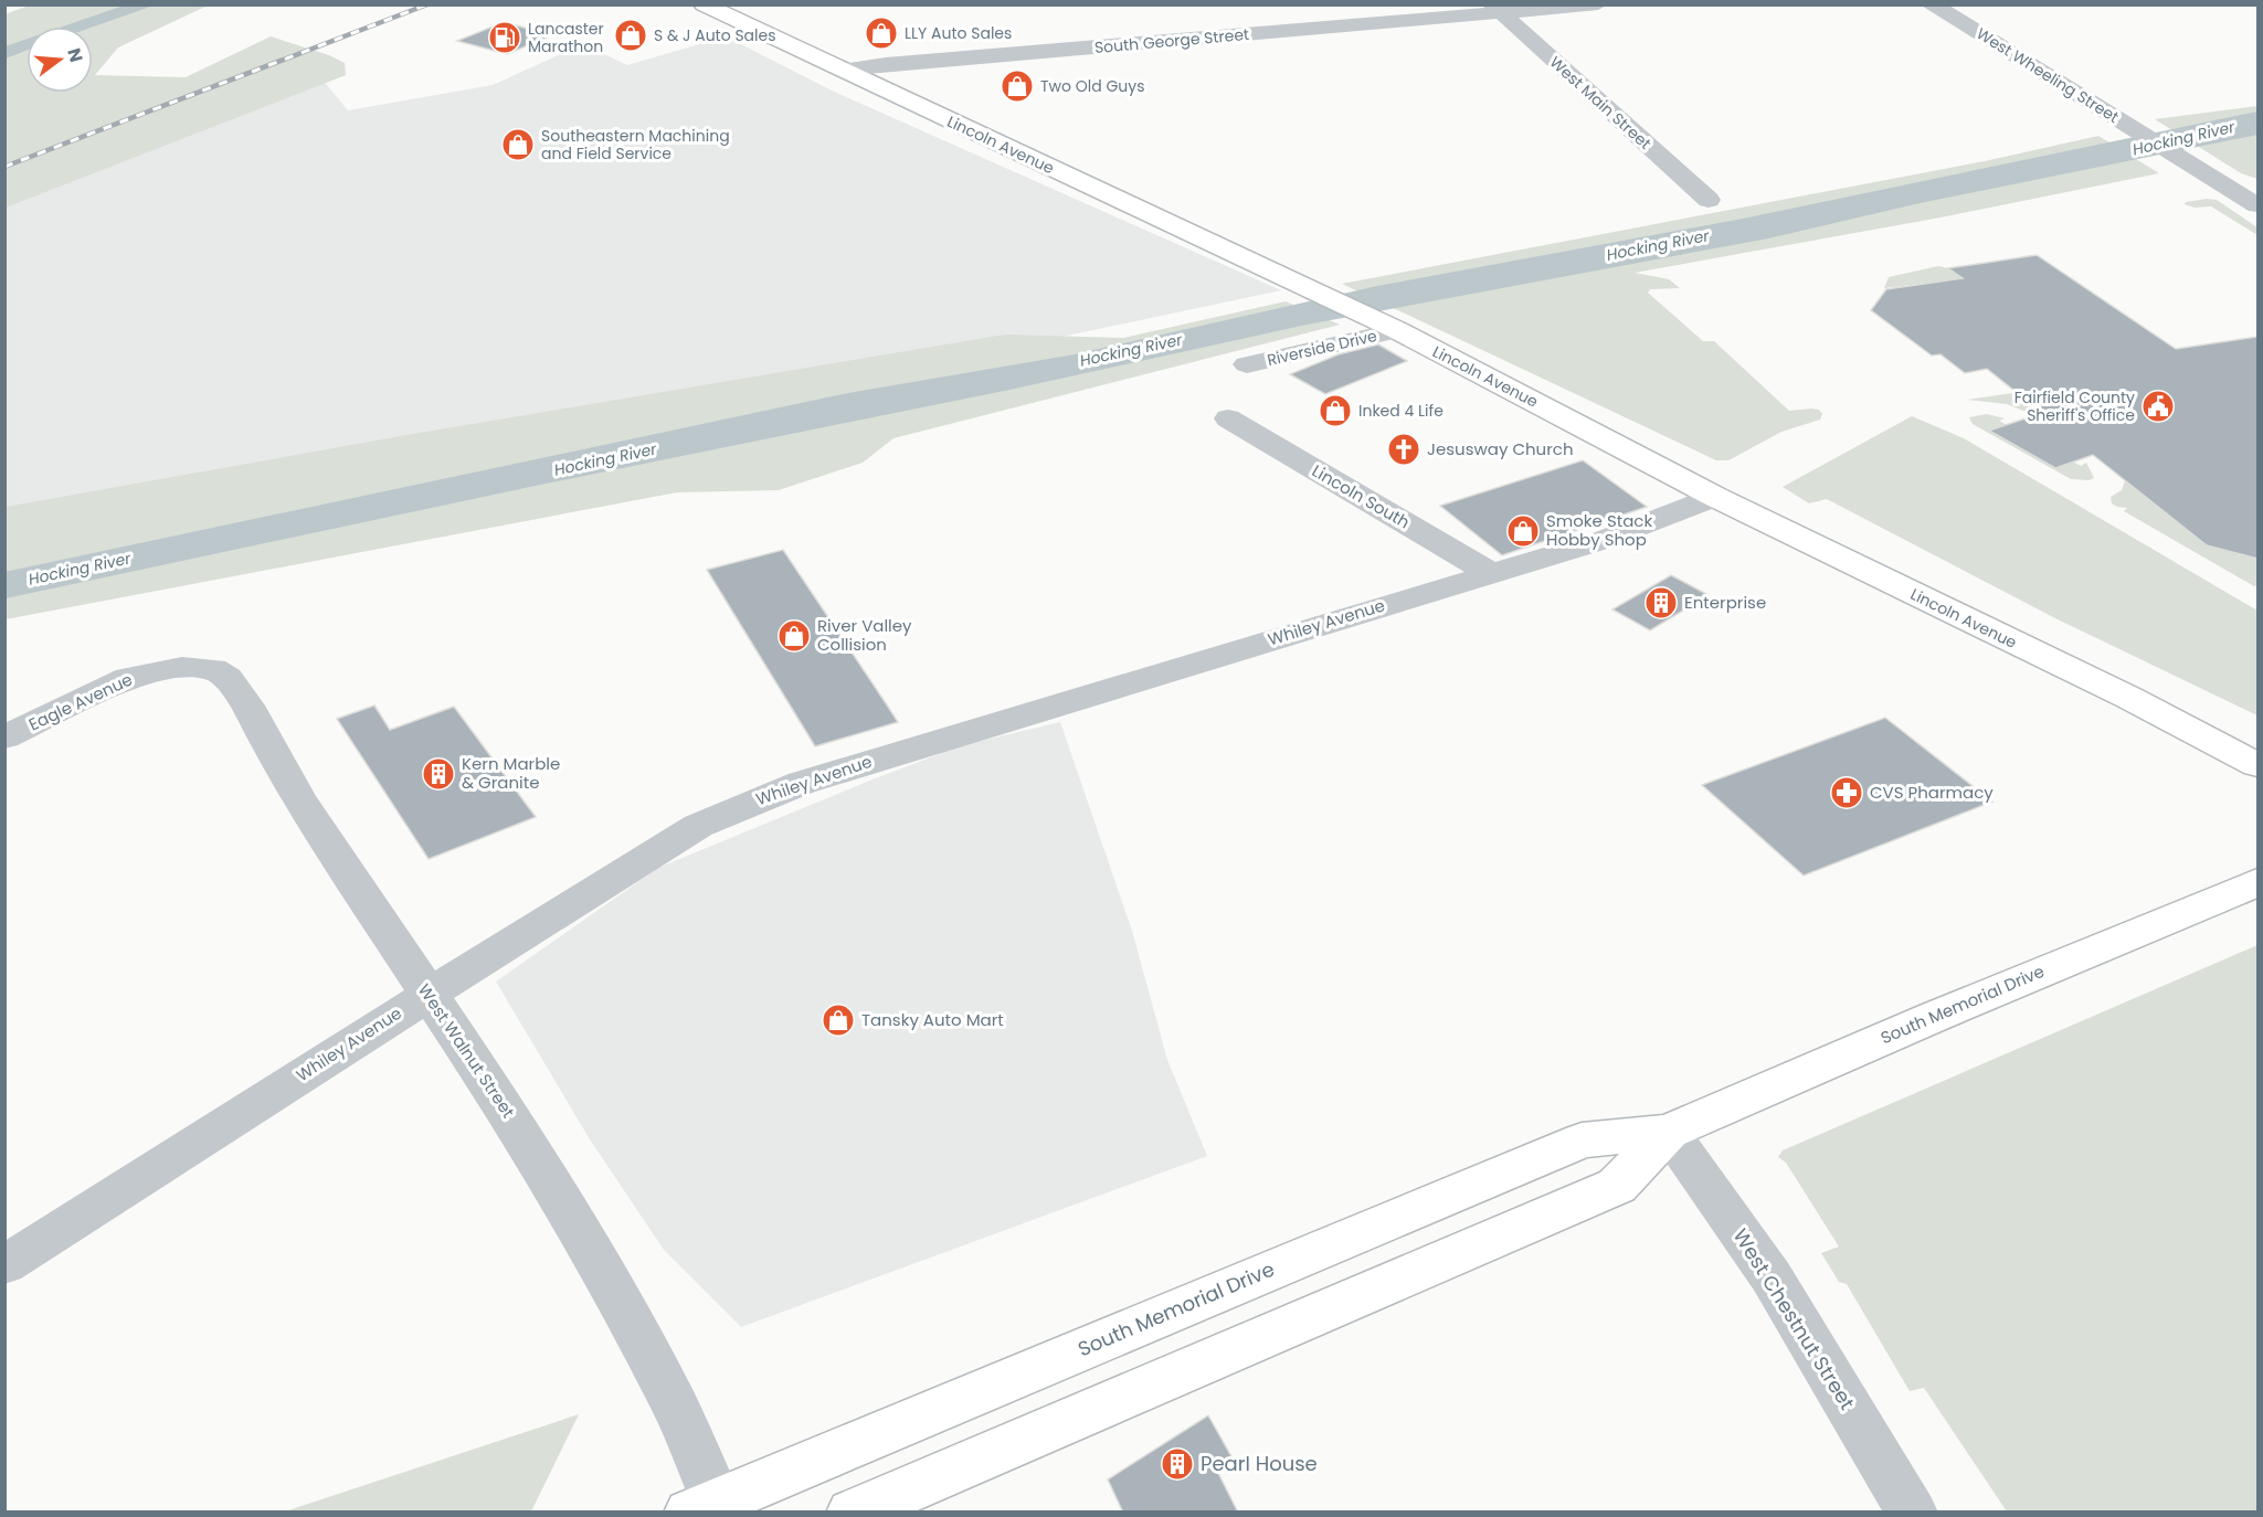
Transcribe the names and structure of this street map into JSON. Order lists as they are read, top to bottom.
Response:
{
  "streets": {
    "main road": ["Lincoln Avenue", "South Memorial Drive"],
    "street": [
      "South George Street",
      "West Wheeling Street",
      "West Main Street",
      "Riverside Drive",
      "Lincoln South",
      "Whiley Avenue",
      "Eagle Avenue",
      "West Walnut Street",
      "West Chestnut Street"
    ]
  },
  "crossings": [
    ["South George Street", "West Main Street"],
    ["South George Street", "Lincoln Avenue"],
    ["Lincoln Avenue", "Riverside Drive"],
    ["Lincoln Avenue", "Whiley Avenue"],
    ["Lincoln South", "Whiley Avenue"],
    ["Whiley Avenue", "West Walnut Street"],
    ["Eagle Avenue", "West Walnut Street"],
    ["South Memorial Drive", "West Walnut Street"],
    ["South Memorial Drive", "West Chestnut Street"]
  ],
  "water": ["Hocking River"],
  "places": {
    "shop": [
      "LLY Auto Sales",
      "S & J Auto Sales",
      "Two Old Guys",
      "Southeastern Machining and Field Service",
      "Inked 4 Life",
      "Smoke Stack Hobby Shop",
      "River Valley Collision",
      "Tansky Auto Mart"
    ],
    "fuel station": ["Lancaster Marathon"],
    "public building": ["Fairfield County Sheriff's Office"],
    "church": ["Jesusway Church"],
    "building": ["Enterprise", "Kern Marble & Granite", "Pearl House"],
    "pharmacy": ["CVS Pharmacy"]
  },
  "north": "right"
}
